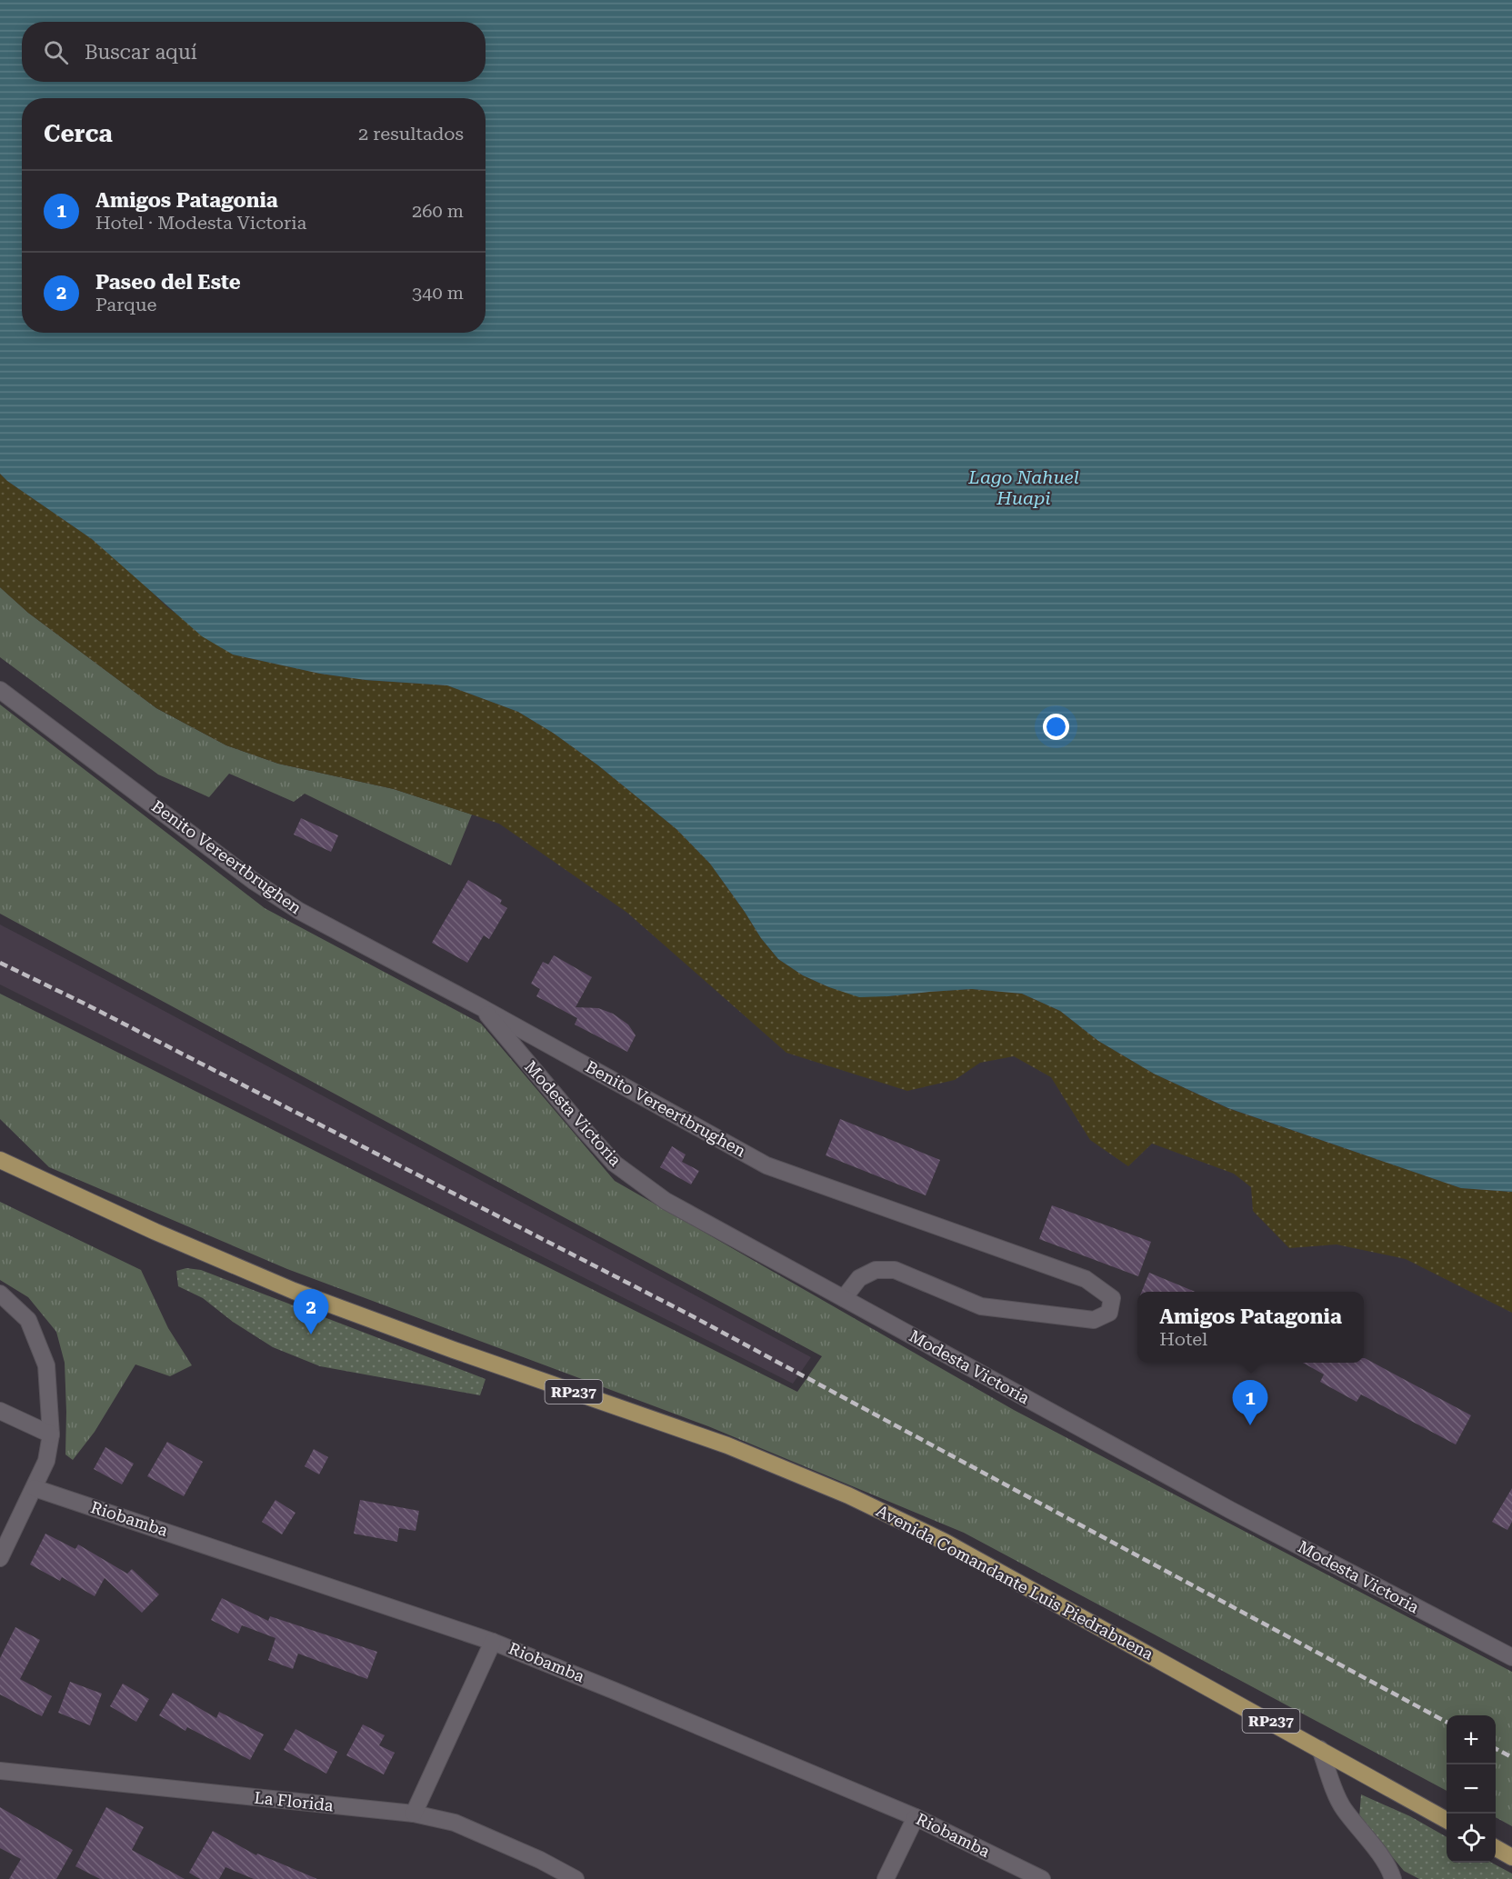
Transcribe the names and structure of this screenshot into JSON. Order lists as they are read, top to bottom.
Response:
{
  "streets": {
    "main road": ["RP237", "Avenida Comandante Luis Piedrabuena"],
    "street": [
      "Benito Vereertbrughen",
      "Modesta Victoria",
      "Riobamba",
      "La Florida"
    ]
  },
  "crossings": [
    ["Benito Vereertbrughen", "Modesta Victoria"]
  ],
  "water": ["Lago Nahuel Huapi"],
  "page": {
    "search": "Buscar aquí",
    "heading": ["Cerca", "2 resultados"],
    "list": [
      {
        "mark": "1",
        "name": "Amigos Patagonia",
        "note": "Hotel · Modesta Victoria",
        "value": "260 m"
      },
      {
        "mark": "2",
        "name": "Paseo del Este",
        "note": "Parque",
        "value": "340 m"
      }
    ],
    "pins": ["2", "1"],
    "popup": ["Amigos Patagonia", "Hotel"],
    "map_buttons": ["+", "−"]
  }
}
